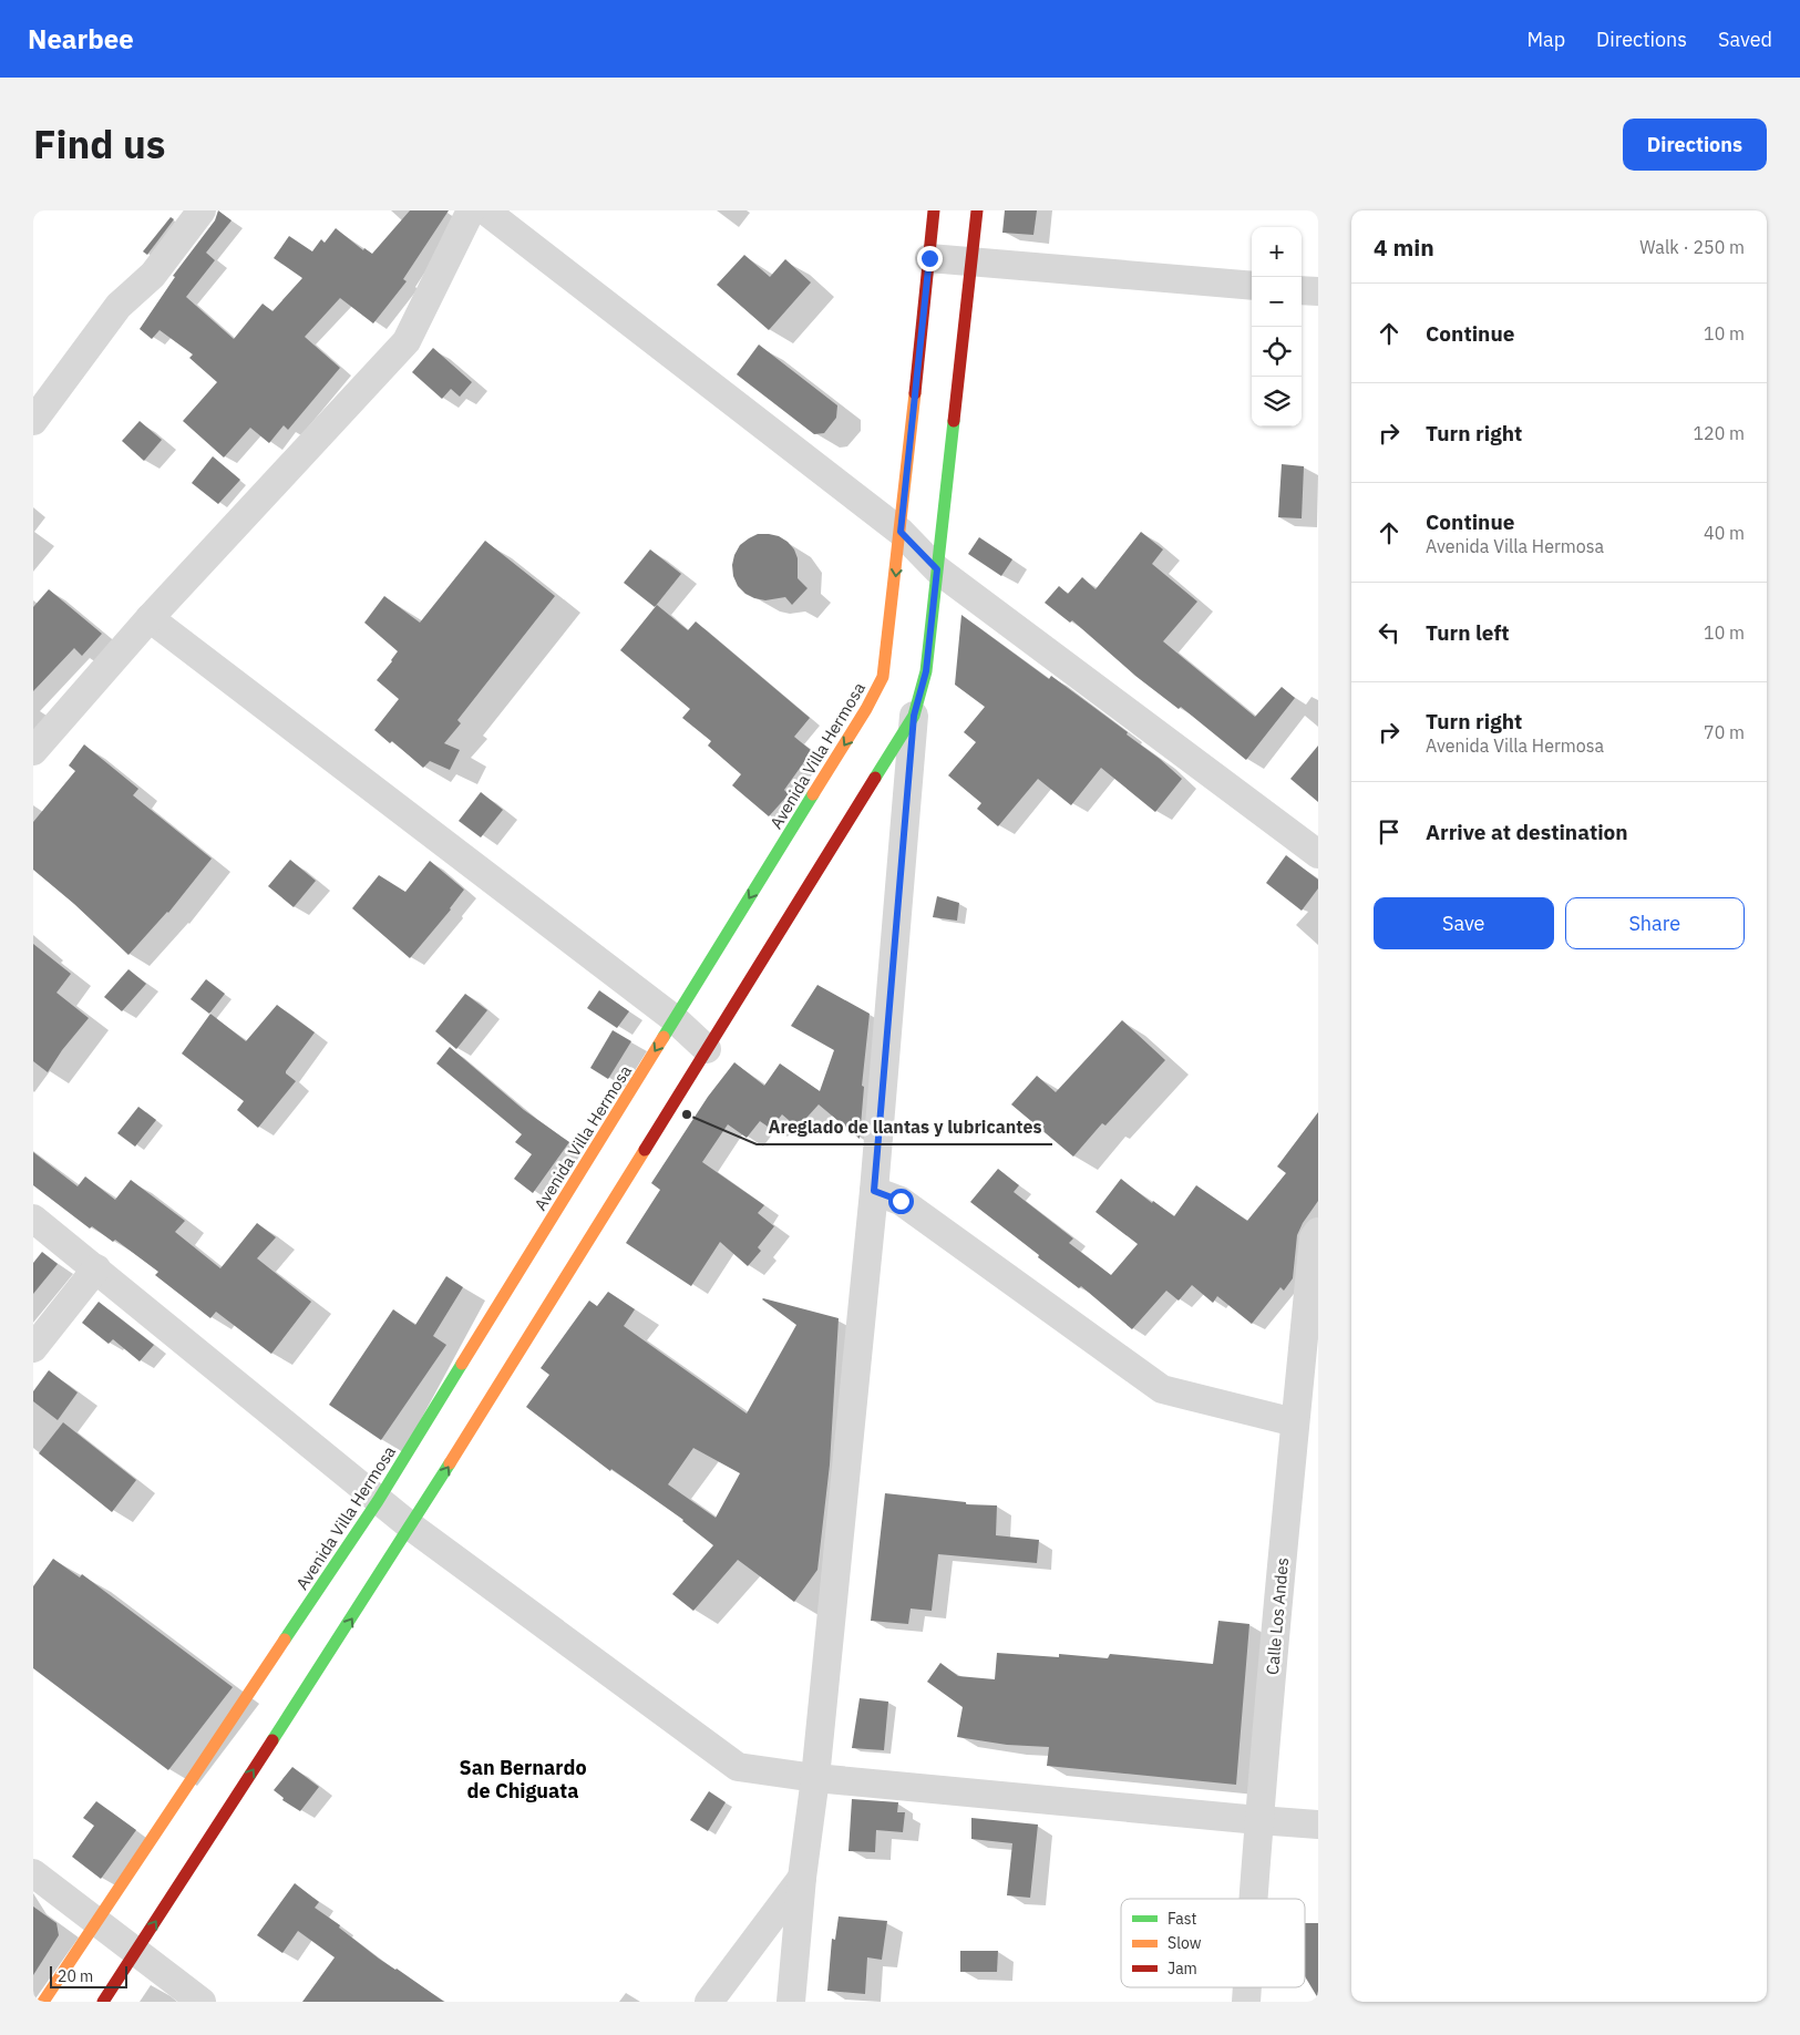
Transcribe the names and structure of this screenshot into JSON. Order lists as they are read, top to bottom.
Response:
{
  "streets": {
    "street": ["Avenida Villa Hermosa", "Calle Los Andes"]
  },
  "districts": ["San Bernardo de Chiguata"],
  "places": ["Areglado de llantas y lubricantes"],
  "legend": ["Fast", "Slow", "Jam"],
  "scale_bar": "20 m",
  "page": {
    "header": "Nearbee",
    "nav": ["Map", "Directions", "Saved"],
    "title": "Find us",
    "buttons": [
      "Directions",
      ["Save", "Share"]
    ],
    "heading": ["4 min", "Walk · 250 m"],
    "map_buttons": ["+", "−"],
    "list": [
      ["Continue", "10 m"],
      ["Turn right", "120 m"],
      ["Continue", "Avenida Villa Hermosa", "40 m"],
      ["Turn left", "10 m"],
      ["Turn right", "Avenida Villa Hermosa", "70 m"],
      "Arrive at destination"
    ],
    "scale": "20 m"
  }
}
